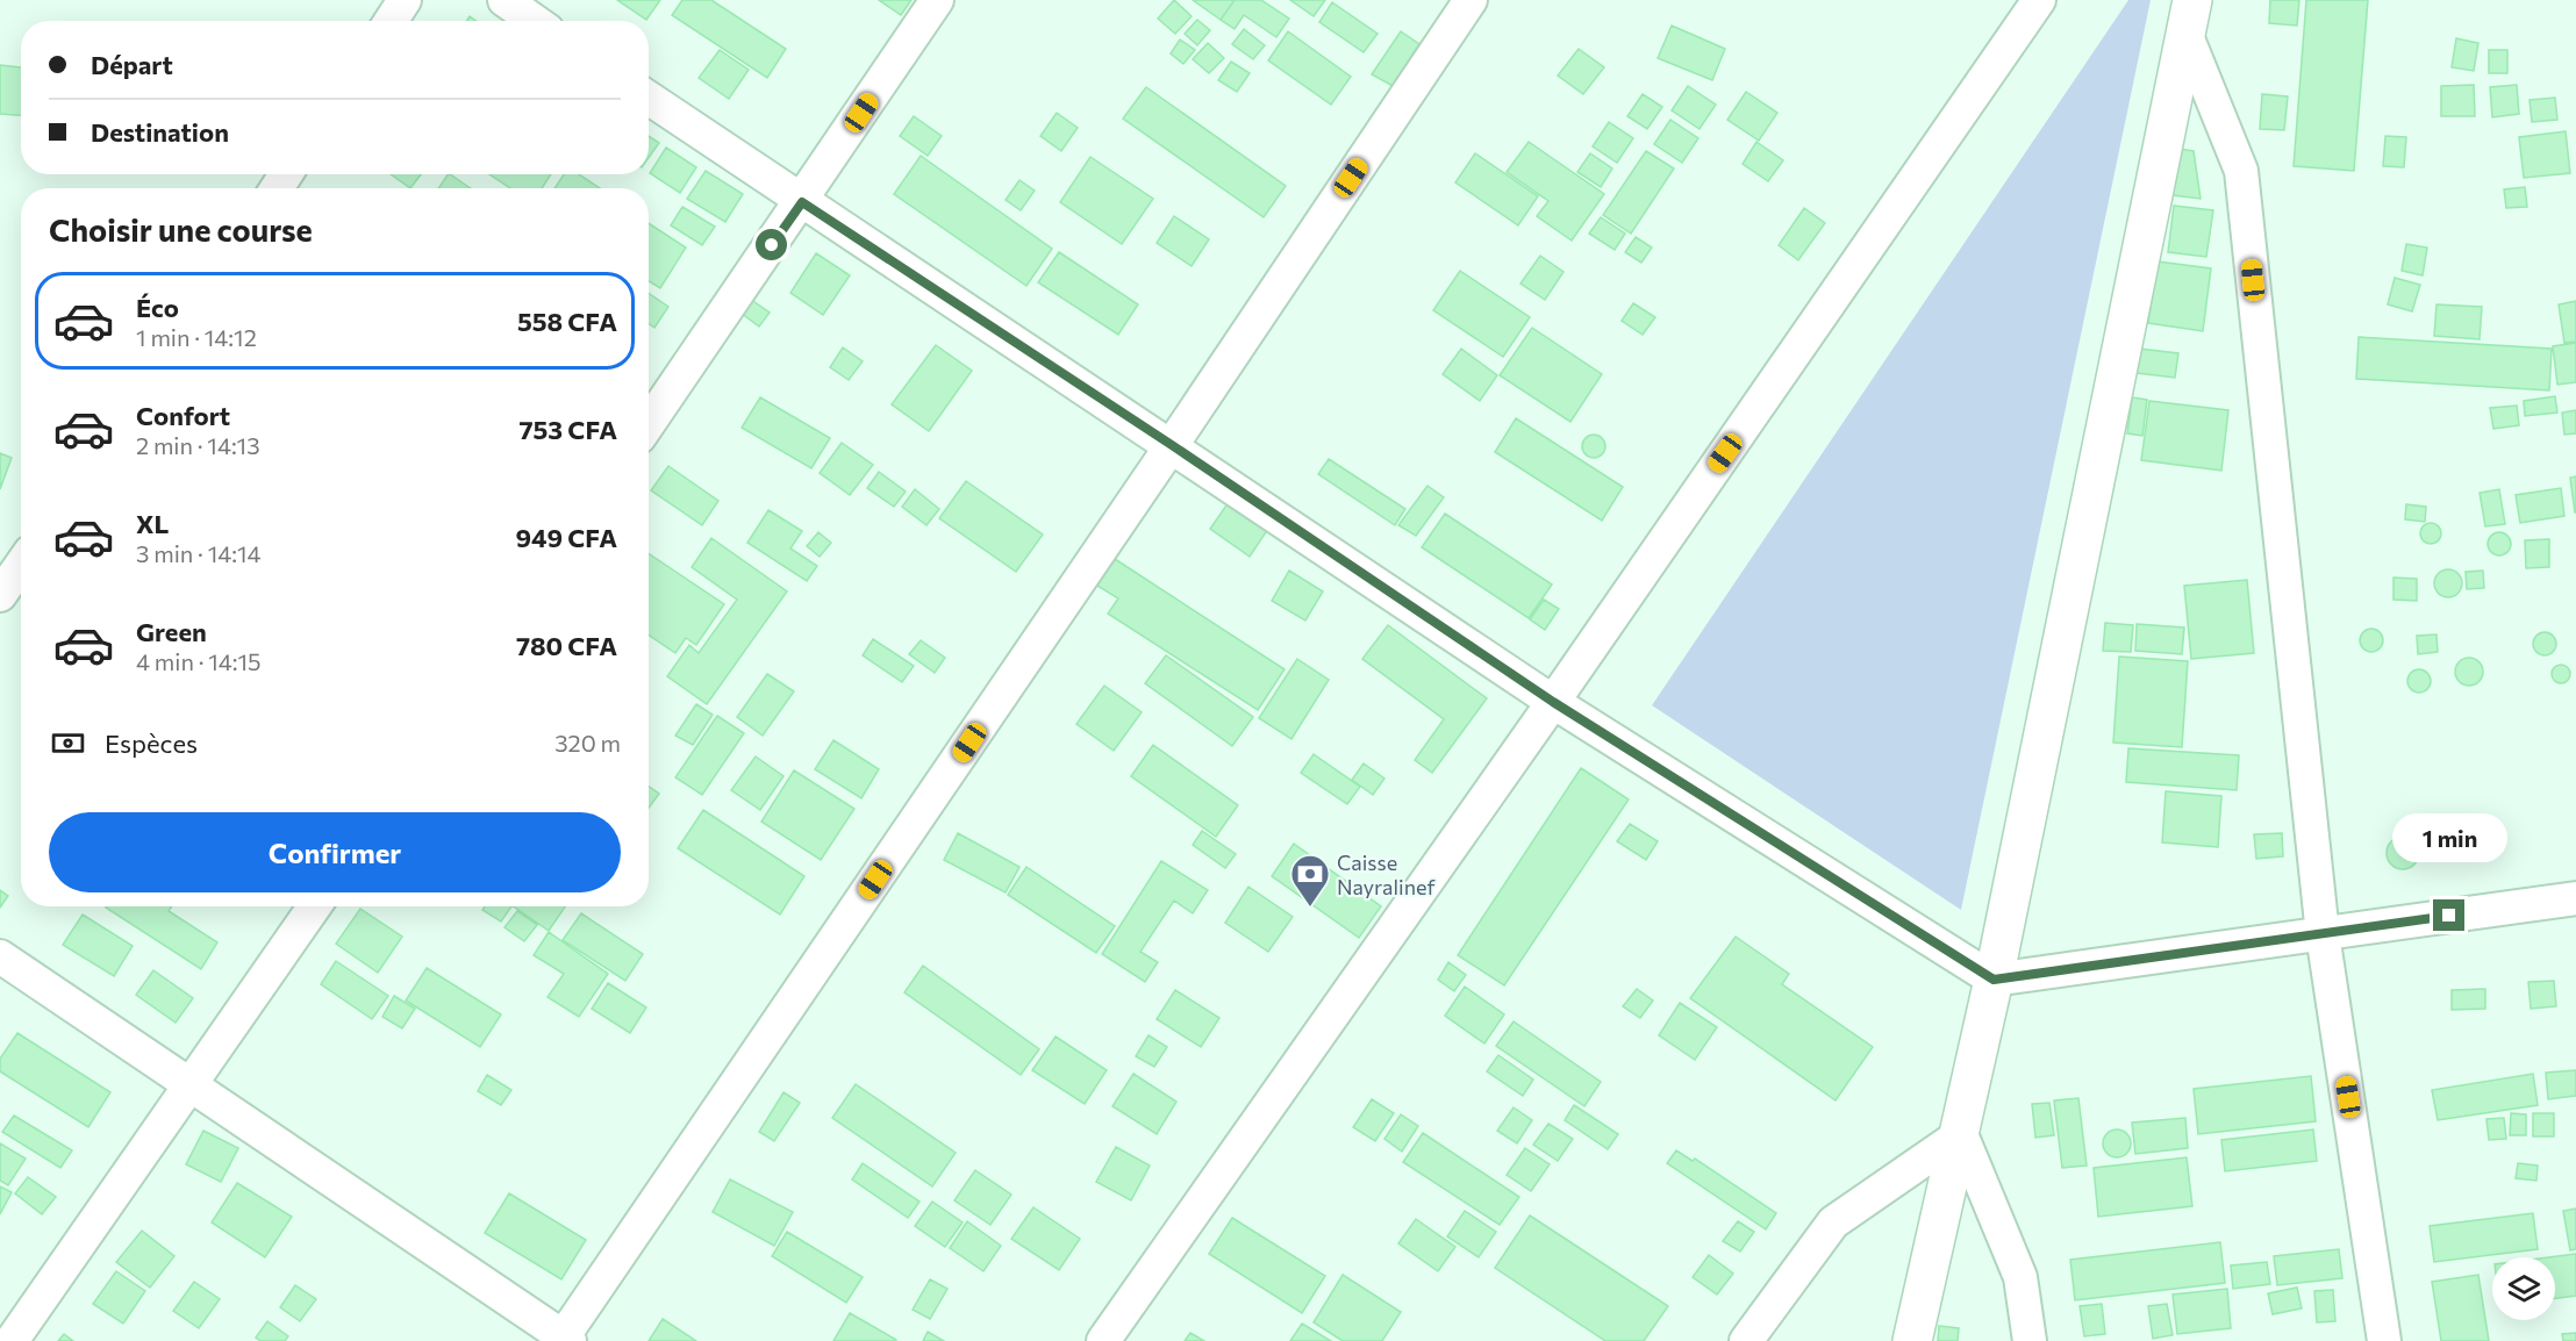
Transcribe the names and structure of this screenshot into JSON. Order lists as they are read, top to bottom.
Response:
{
  "places": {
    "bank": ["Caisse Nayralinef"]
  },
  "page": {
    "banner": ["Départ", "Destination"],
    "heading": "Choisir une course",
    "list": [
      {
        "name": "Éco",
        "note": "1 min · 14:12",
        "value": "558 CFA"
      },
      {
        "name": "Confort",
        "note": "2 min · 14:13",
        "value": "753 CFA"
      },
      {
        "name": "XL",
        "note": "3 min · 14:14",
        "value": "949 CFA"
      },
      {
        "name": "Green",
        "note": "4 min · 14:15",
        "value": "780 CFA"
      }
    ],
    "pay": ["Espèces", "320 m"],
    "buttons": "Confirmer",
    "bubble": "1 min"
  }
}
